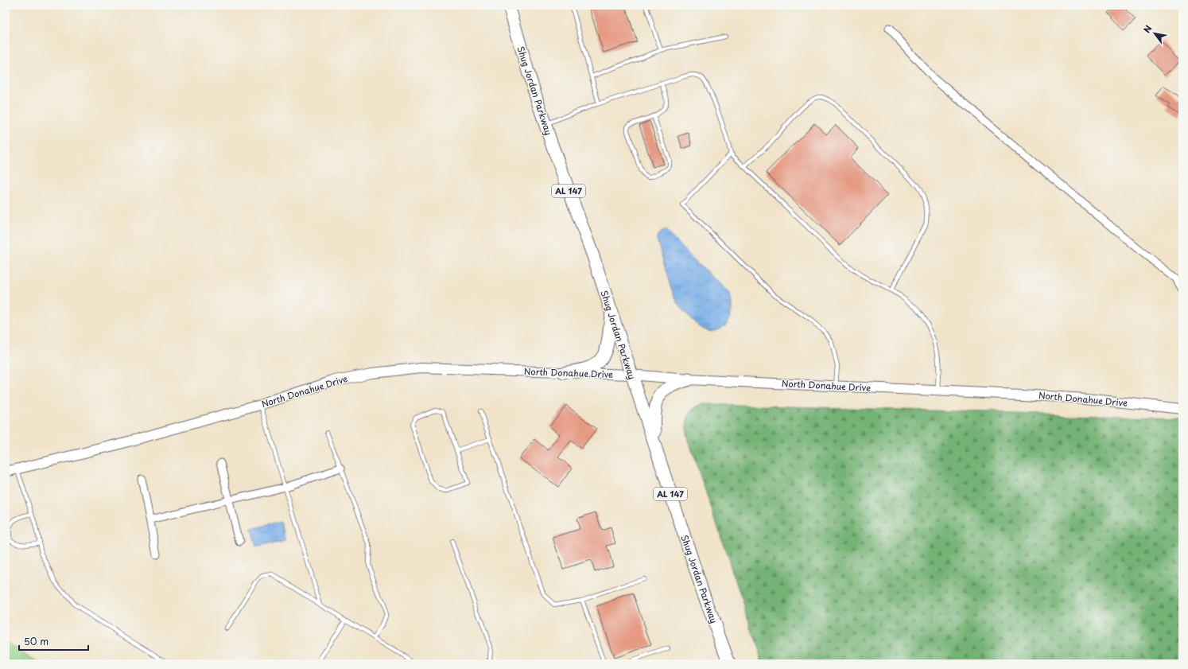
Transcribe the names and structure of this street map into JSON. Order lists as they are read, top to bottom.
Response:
{
  "streets": {
    "main road": ["Shug Jordan Parkway", "AL 147"],
    "street": ["North Donahue Drive"]
  },
  "crossings": [
    ["Shug Jordan Parkway", "North Donahue Drive"]
  ],
  "scale_bar": "50 m",
  "north": "top left"
}
